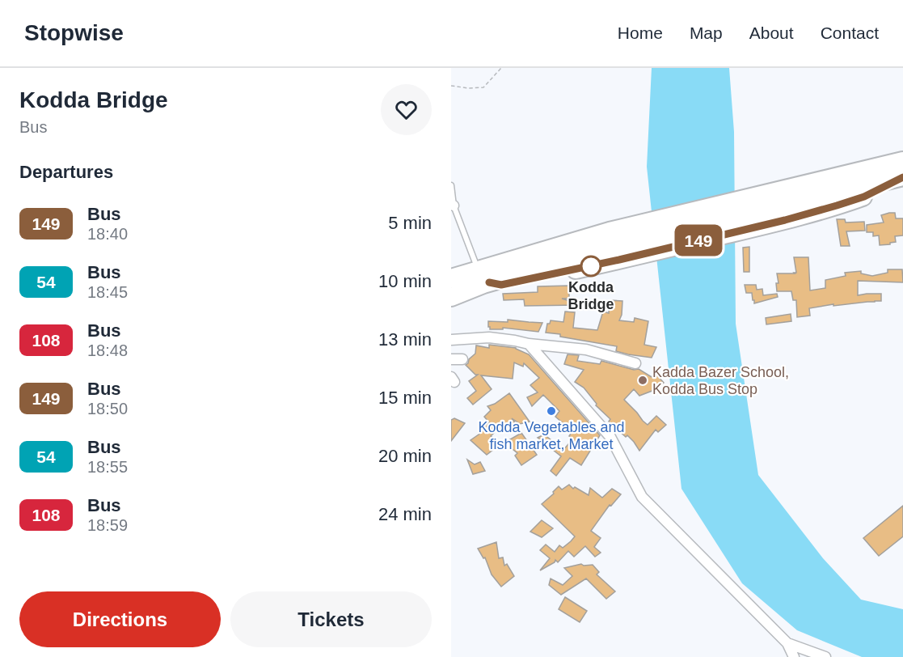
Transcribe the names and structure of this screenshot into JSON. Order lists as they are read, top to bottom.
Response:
{
  "places": ["Kodda Bridge", "Kadda Bazer School, Kodda Bus Stop", "Kodda Vegetables and fish market, Market"],
  "lines": ["bus line 149"],
  "page": {
    "header": "Stopwise",
    "nav": [
      "Home",
      "Map",
      "About",
      "Contact"
    ],
    "heading": [
      ["Kodda Bridge", "Bus"],
      "Departures"
    ],
    "on_map": "149",
    "list": [
      {
        "mark": "149",
        "name": "Bus",
        "note": "18:40",
        "value": "5 min"
      },
      {
        "mark": "54",
        "name": "Bus",
        "note": "18:45",
        "value": "10 min"
      },
      {
        "mark": "108",
        "name": "Bus",
        "note": "18:48",
        "value": "13 min"
      },
      {
        "mark": "149",
        "name": "Bus",
        "note": "18:50",
        "value": "15 min"
      },
      {
        "mark": "54",
        "name": "Bus",
        "note": "18:55",
        "value": "20 min"
      },
      {
        "mark": "108",
        "name": "Bus",
        "note": "18:59",
        "value": "24 min"
      }
    ],
    "buttons": ["Directions", "Tickets"]
  }
}
